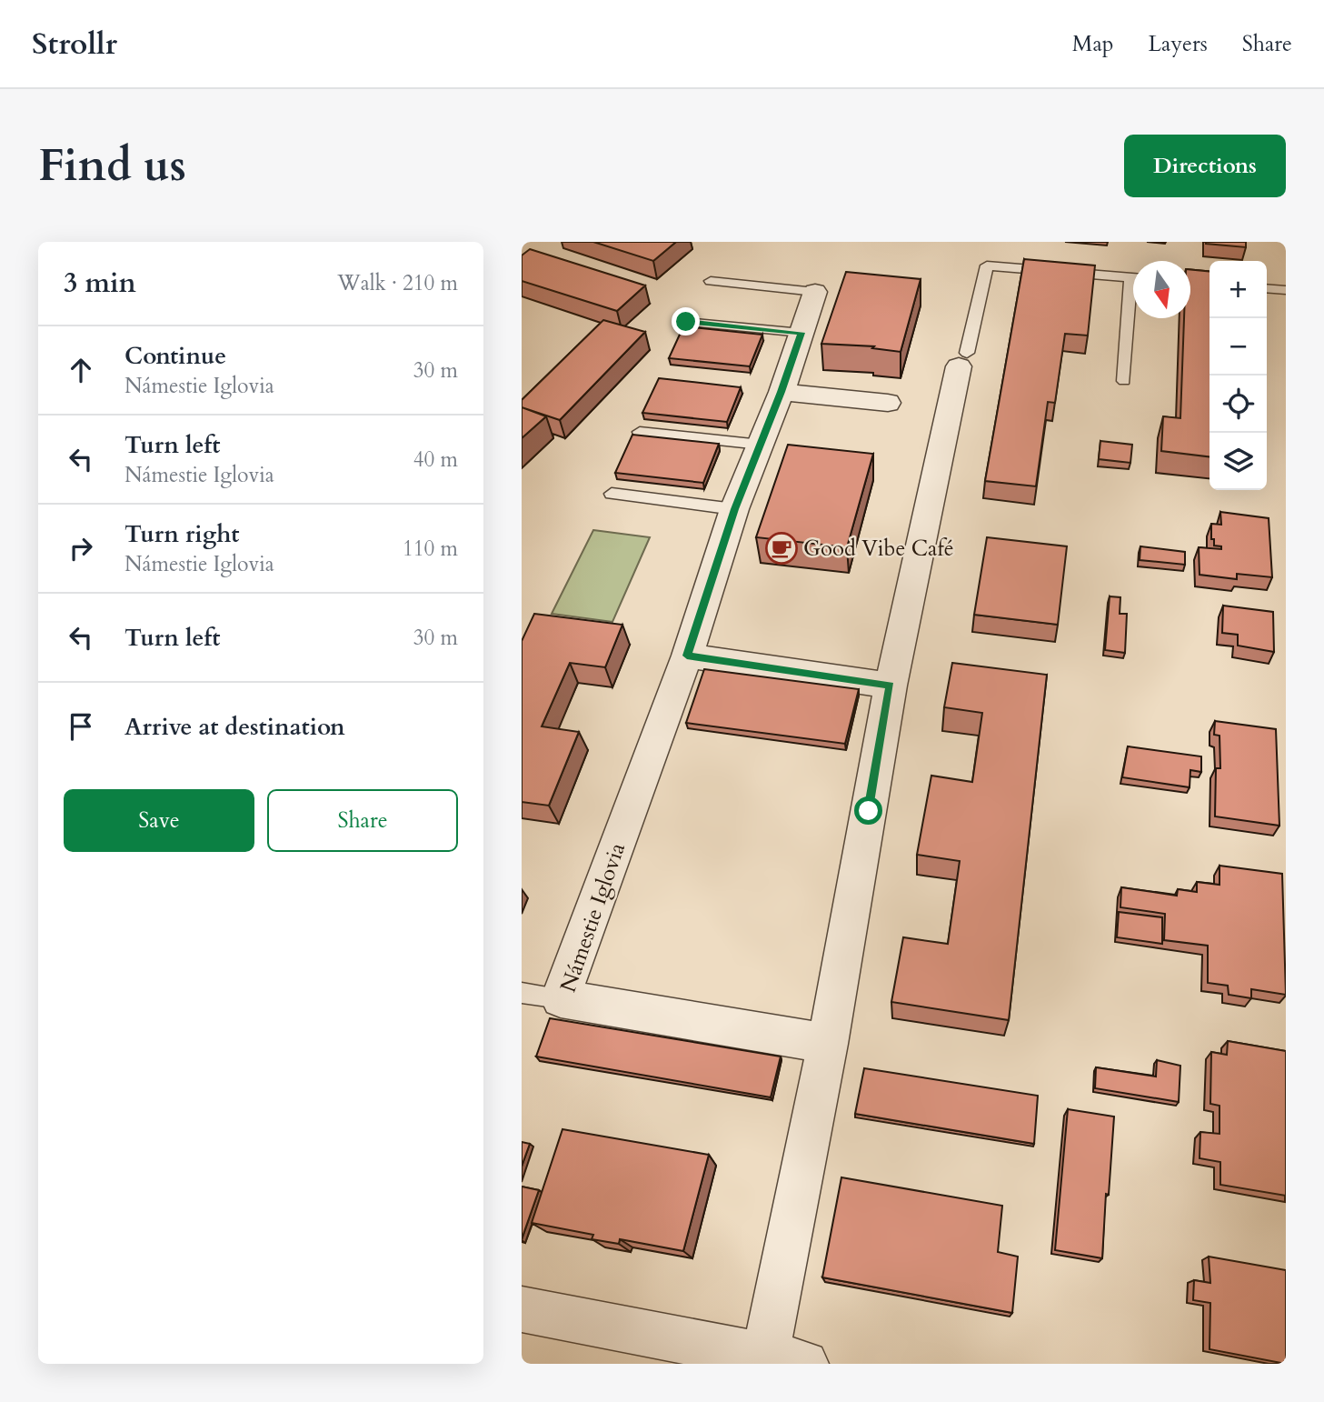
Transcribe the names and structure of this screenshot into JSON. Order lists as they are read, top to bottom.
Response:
{
  "streets": {
    "street": ["Námestie Iglovia"]
  },
  "places": {
    "cafe": ["Good Vibe Café"]
  },
  "north": "bottom",
  "page": {
    "header": "Strollr",
    "nav": ["Map", "Layers", "Share"],
    "buttons": [
      "Directions",
      ["Save", "Share"]
    ],
    "title": "Find us",
    "heading": ["3 min", "Walk · 210 m"],
    "map_buttons": ["+", "−"],
    "list": [
      ["Continue", "Námestie Iglovia", "30 m"],
      ["Turn left", "Námestie Iglovia", "40 m"],
      ["Turn right", "Námestie Iglovia", "110 m"],
      ["Turn left", "30 m"],
      "Arrive at destination"
    ]
  }
}
